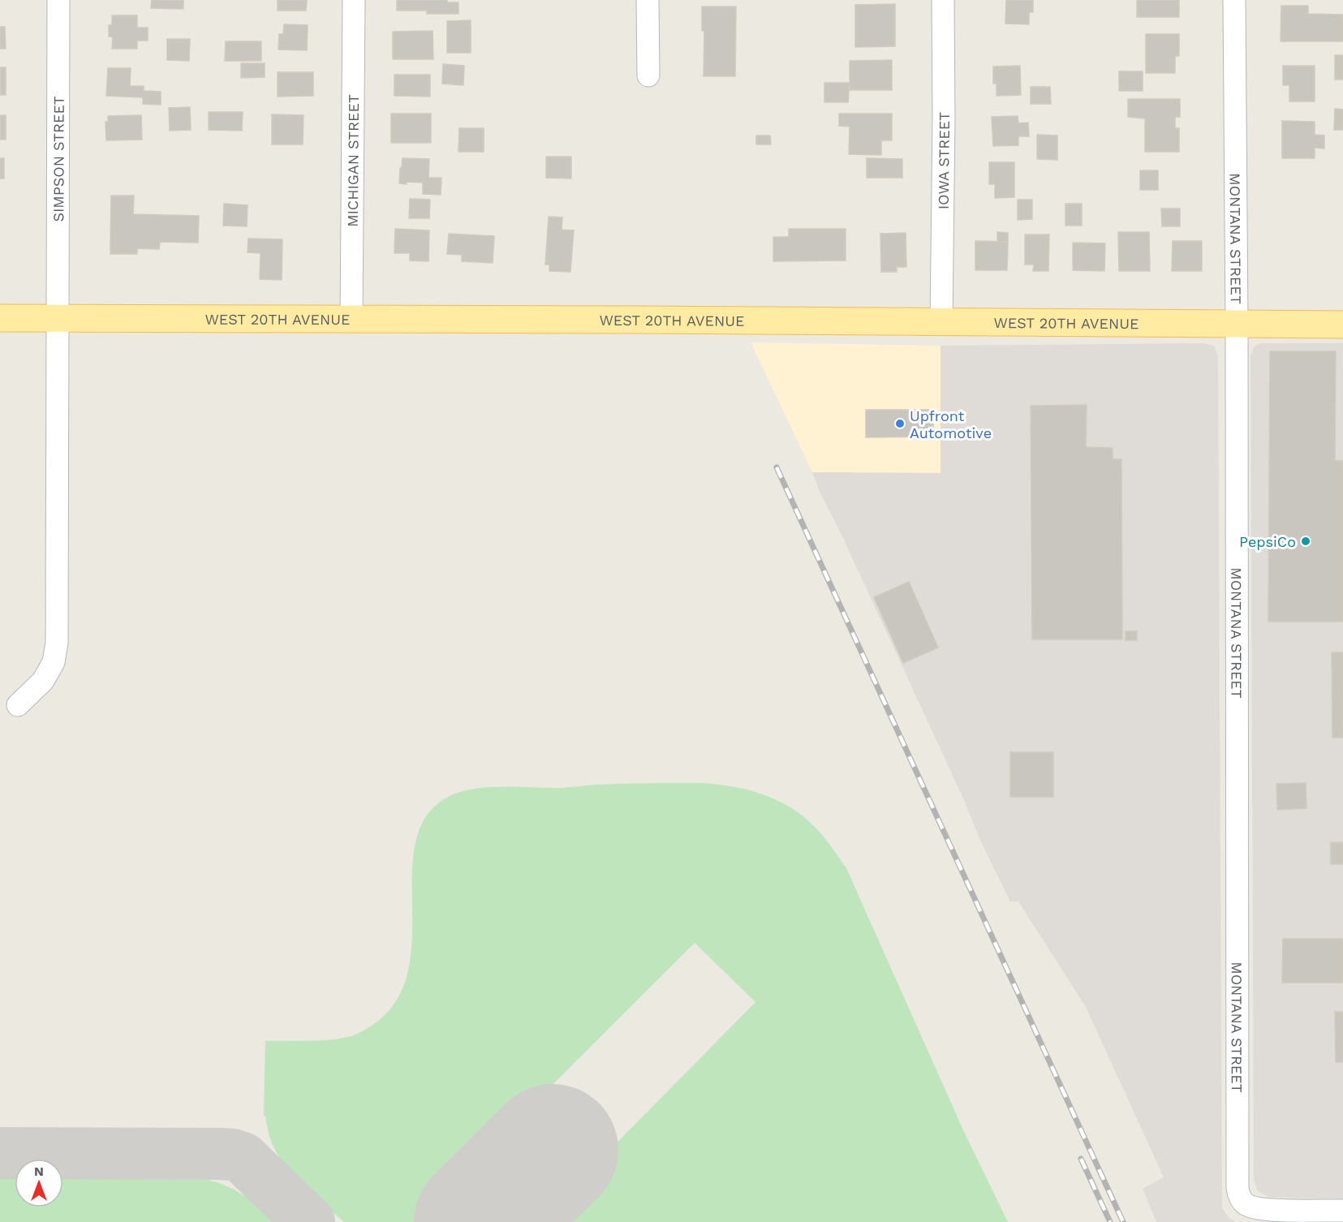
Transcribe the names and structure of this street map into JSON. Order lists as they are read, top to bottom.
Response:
{
  "streets": {
    "main road": ["WEST 20TH AVENUE"],
    "street": [
      "SIMPSON STREET",
      "MICHIGAN STREET",
      "IOWA STREET",
      "MONTANA STREET"
    ]
  },
  "crossings": [
    ["SIMPSON STREET", "WEST 20TH AVENUE"],
    ["MICHIGAN STREET", "WEST 20TH AVENUE"],
    ["IOWA STREET", "WEST 20TH AVENUE"],
    ["MONTANA STREET", "WEST 20TH AVENUE"]
  ],
  "places": ["Upfront Automotive", "PepsiCo"],
  "north": "top"
}
